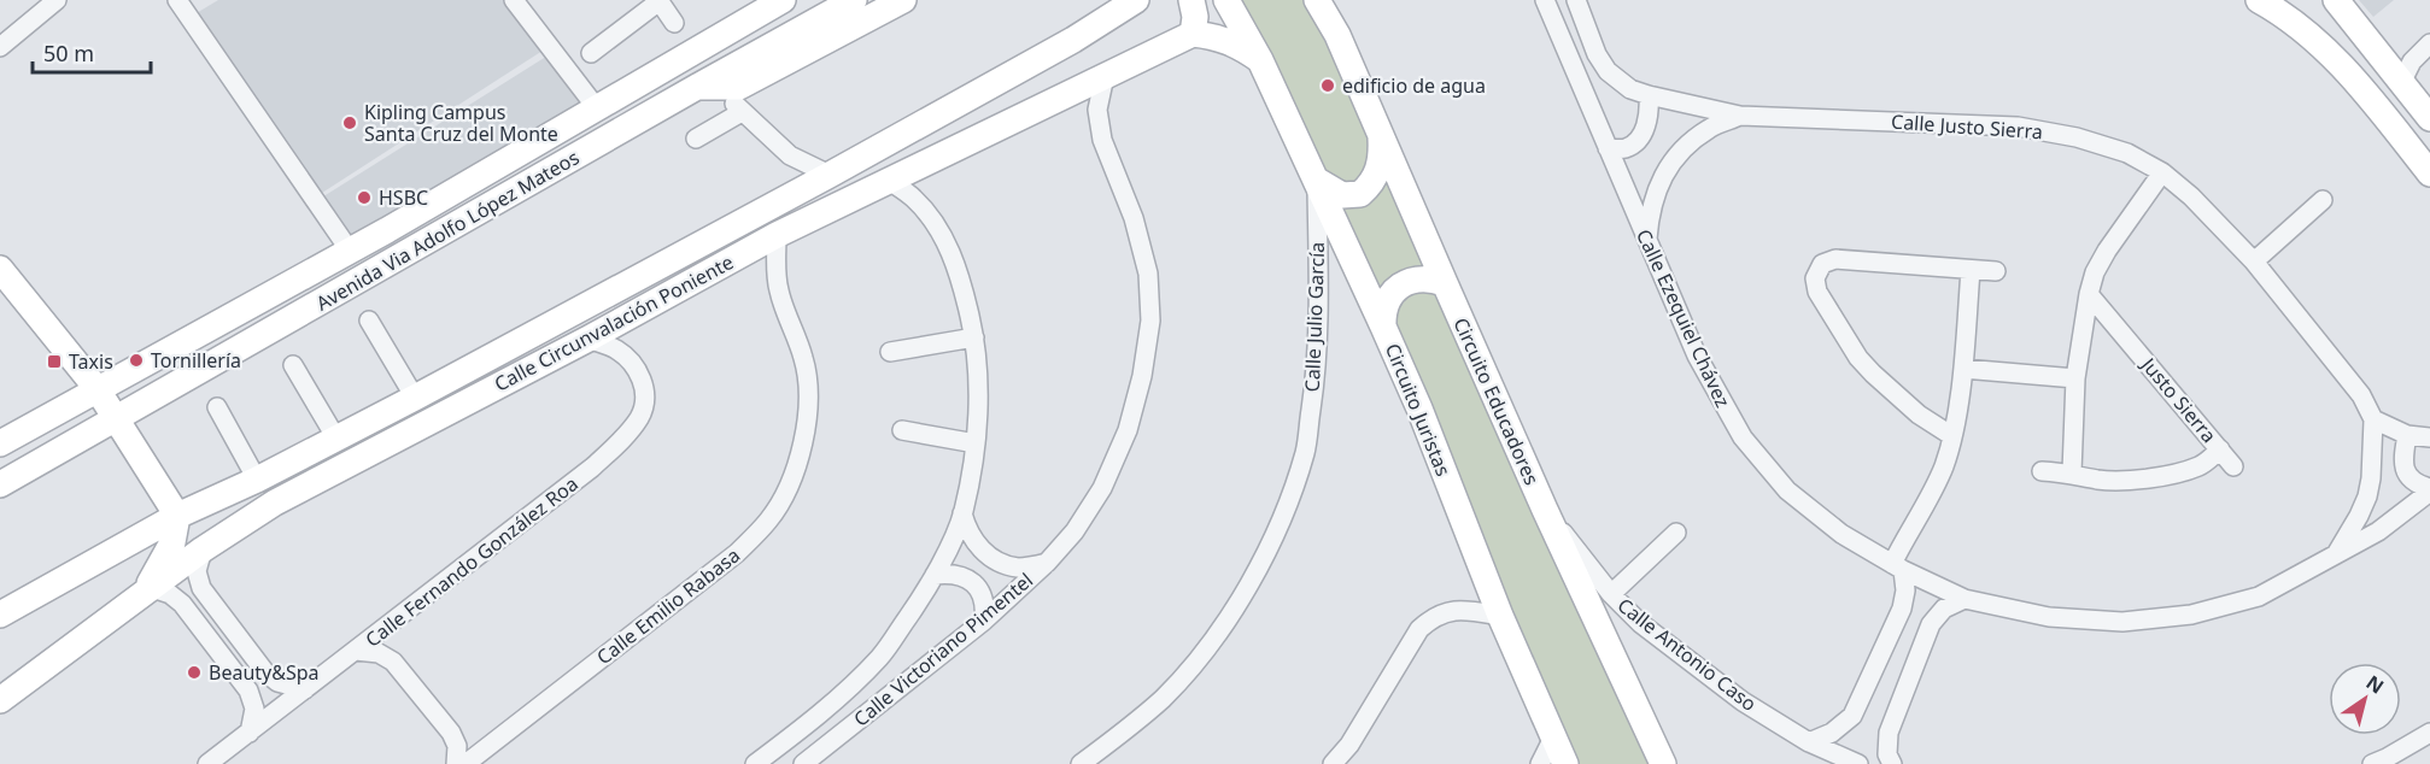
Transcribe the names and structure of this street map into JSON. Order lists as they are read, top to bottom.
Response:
{
  "streets": {
    "main road": [
      "Avenida Via Adolfo López Mateos",
      "Calle Circunvalación Poniente",
      "Circuito Educadores",
      "Circuito Juristas"
    ],
    "street": [
      "Calle Justo Sierra",
      "Calle Julio García",
      "Calle Ezequiel Chávez",
      "Justo Sierra",
      "Calle Fernando González Roa",
      "Calle Emilio Rabasa",
      "Calle Victoriano Pimentel",
      "Calle Antonio Caso"
    ]
  },
  "crossings": [
    ["Calle Justo Sierra", "Calle Ezequiel Chávez"],
    ["Calle Julio García", "Circuito Juristas"],
    ["Calle Circunvalación Poniente", "Calle Fernando González Roa"],
    ["Calle Circunvalación Poniente", "Calle Emilio Rabasa"],
    ["Calle Circunvalación Poniente", "Calle Victoriano Pimentel"],
    ["Circuito Educadores", "Calle Antonio Caso"]
  ],
  "places": {
    "other": [
      "edificio de agua",
      "Kipling Campus Santa Cruz del Monte",
      "HSBC",
      "Tornillería",
      "Beauty&Spa"
    ],
    "transit": ["Taxis"]
  },
  "scale_bar": "50 m",
  "north": "top right"
}
